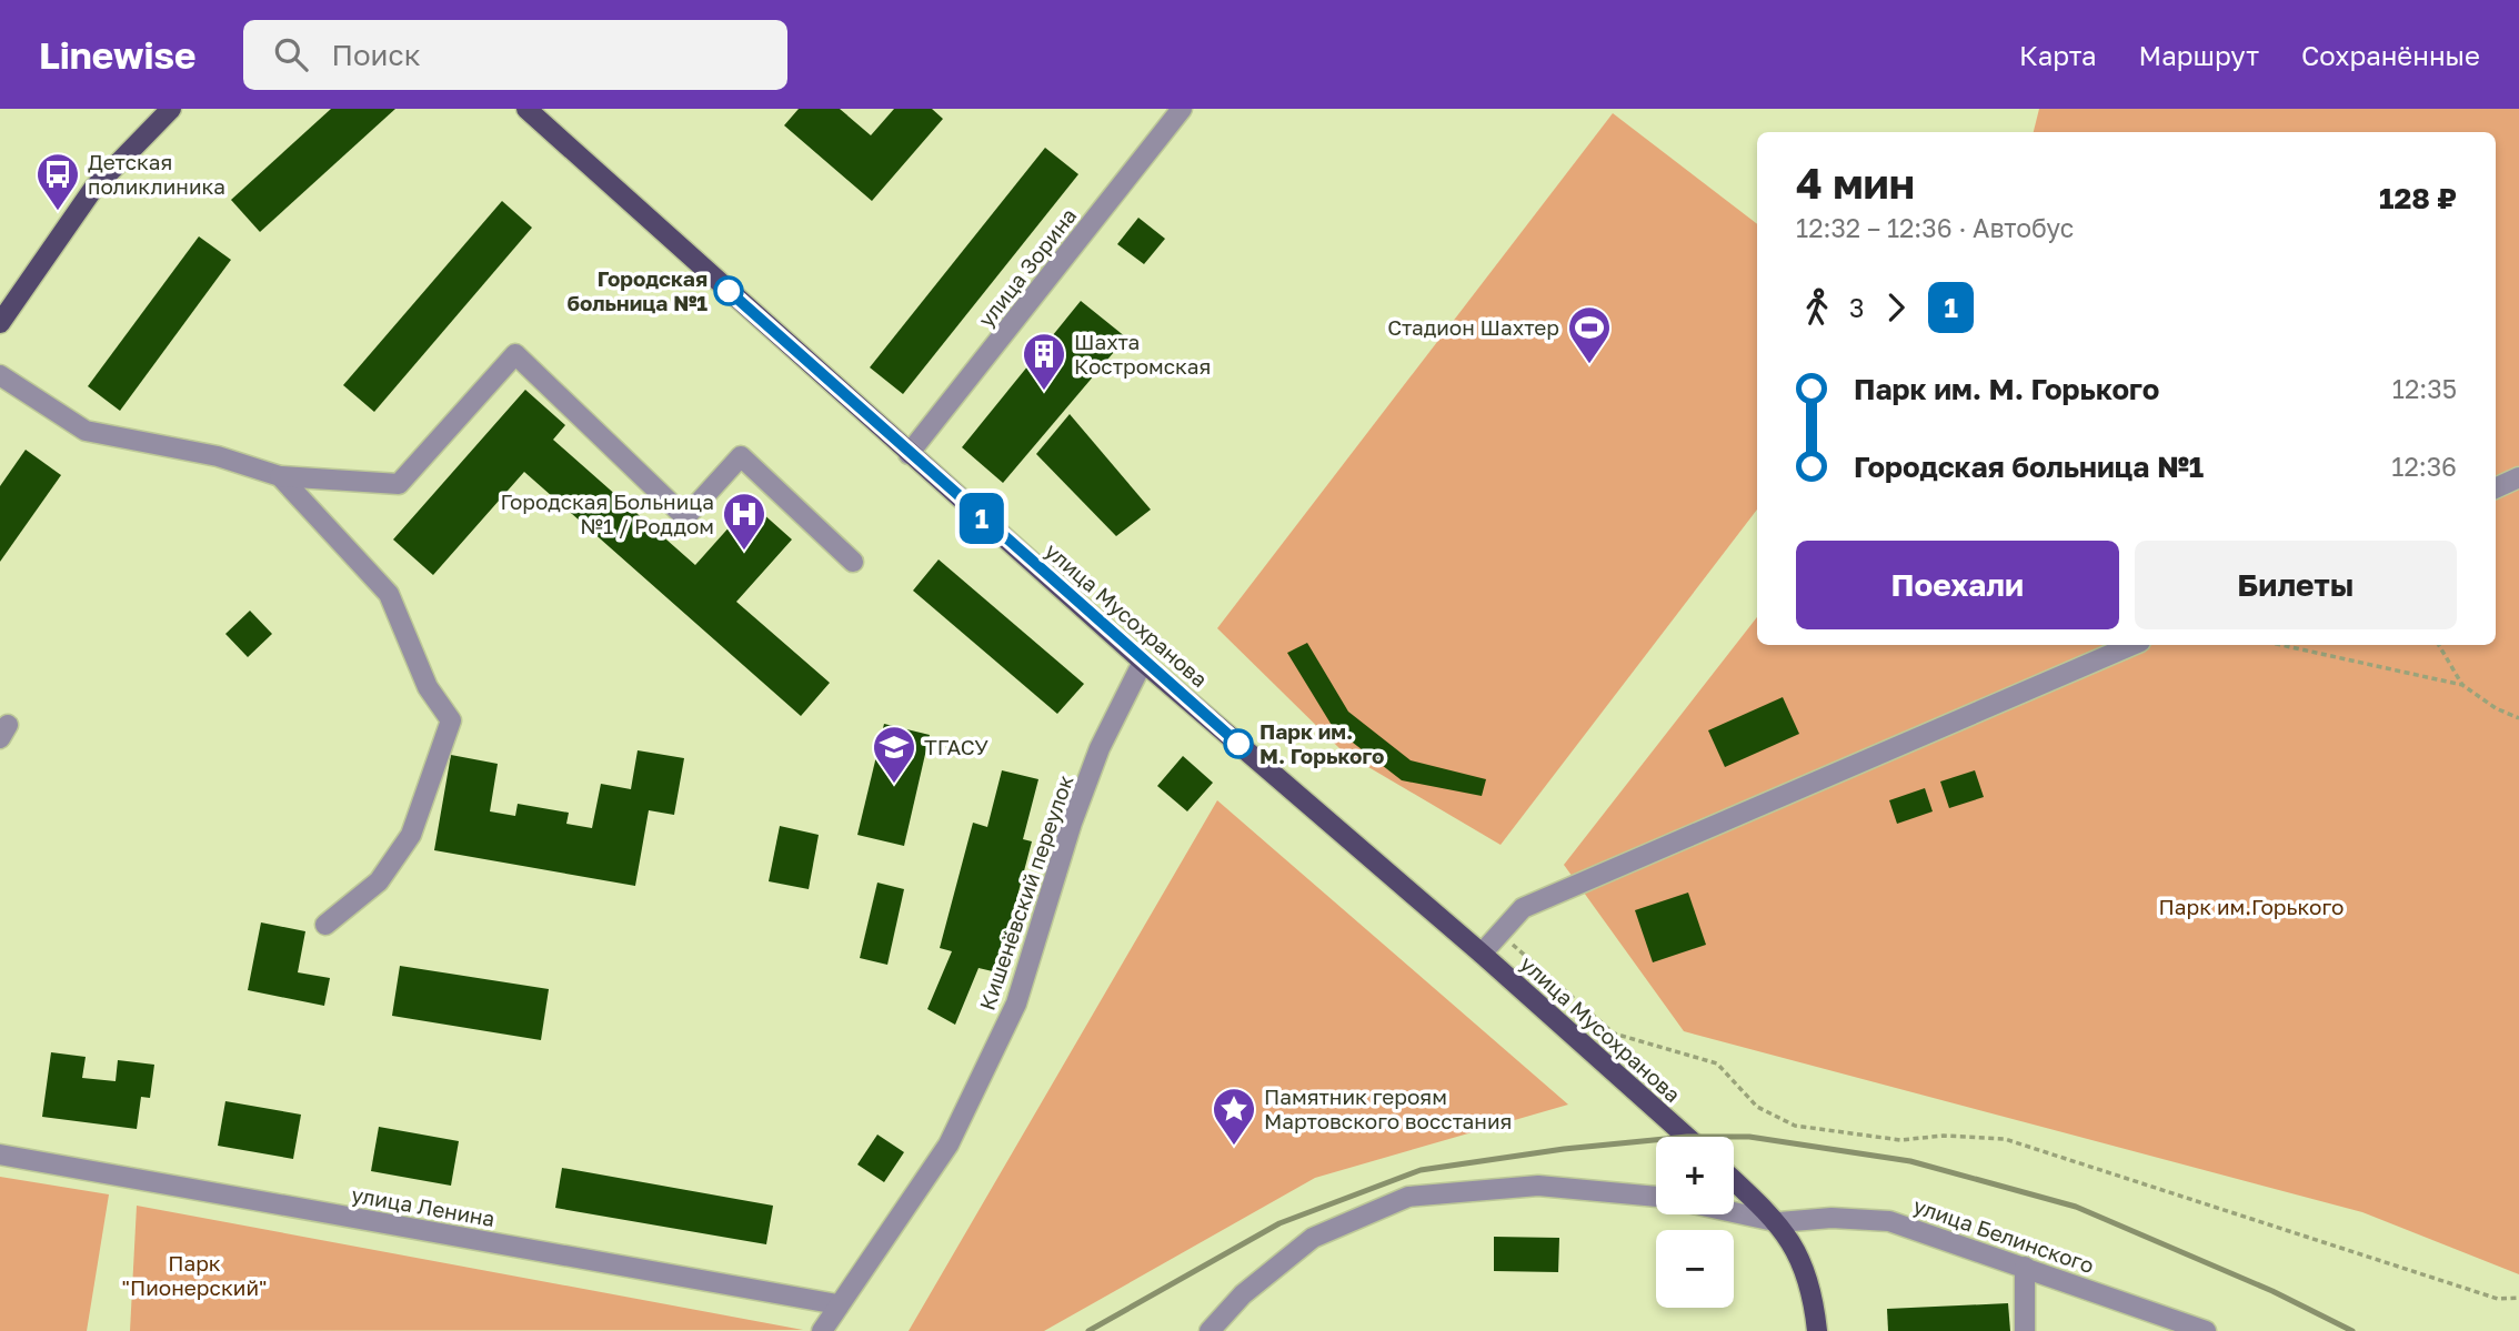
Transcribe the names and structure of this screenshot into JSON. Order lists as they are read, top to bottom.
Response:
{
  "streets": {
    "main road": ["улица Мусохранова"],
    "street": [
      "улица Зорина",
      "Кишенёвский переулок",
      "улица Ленина",
      "улица Белинского"
    ]
  },
  "crossings": [
    ["улица Зорина", "улица Мусохранова"],
    ["улица Мусохранова", "Кишенёвский переулок"],
    ["Кишенёвский переулок", "улица Ленина"]
  ],
  "parks": ["Парк им.Горького", "Парк \"Пионерский\""],
  "places": {
    "bus stop": ["Детская поликлиника"],
    "other": ["Городская больница №1", "Парк им. М. Горького"],
    "sports": ["Стадион Шахтер"],
    "building": ["Шахта Костромская"],
    "hospital": ["Городская Больница №1 / Роддом"],
    "school or university": ["ТГАСУ"],
    "place": ["Памятник героям Мартовского восстания"]
  },
  "lines": ["bus line 1"],
  "page": {
    "header": "Linewise",
    "search": "Поиск",
    "nav": ["Карта", "Маршрут", "Сохранённые"],
    "on_map": "1",
    "heading": ["4 мин", "12:32 – 12:36 · Автобус", "128 ₽"],
    "legs": ["3", "1"],
    "list": [
      {
        "name": "Парк им. М. Горького",
        "value": "12:35"
      },
      {
        "name": "Городская больница №1",
        "value": "12:36"
      }
    ],
    "buttons": ["Поехали", "Билеты"],
    "map_buttons": ["+", "−"]
  }
}
